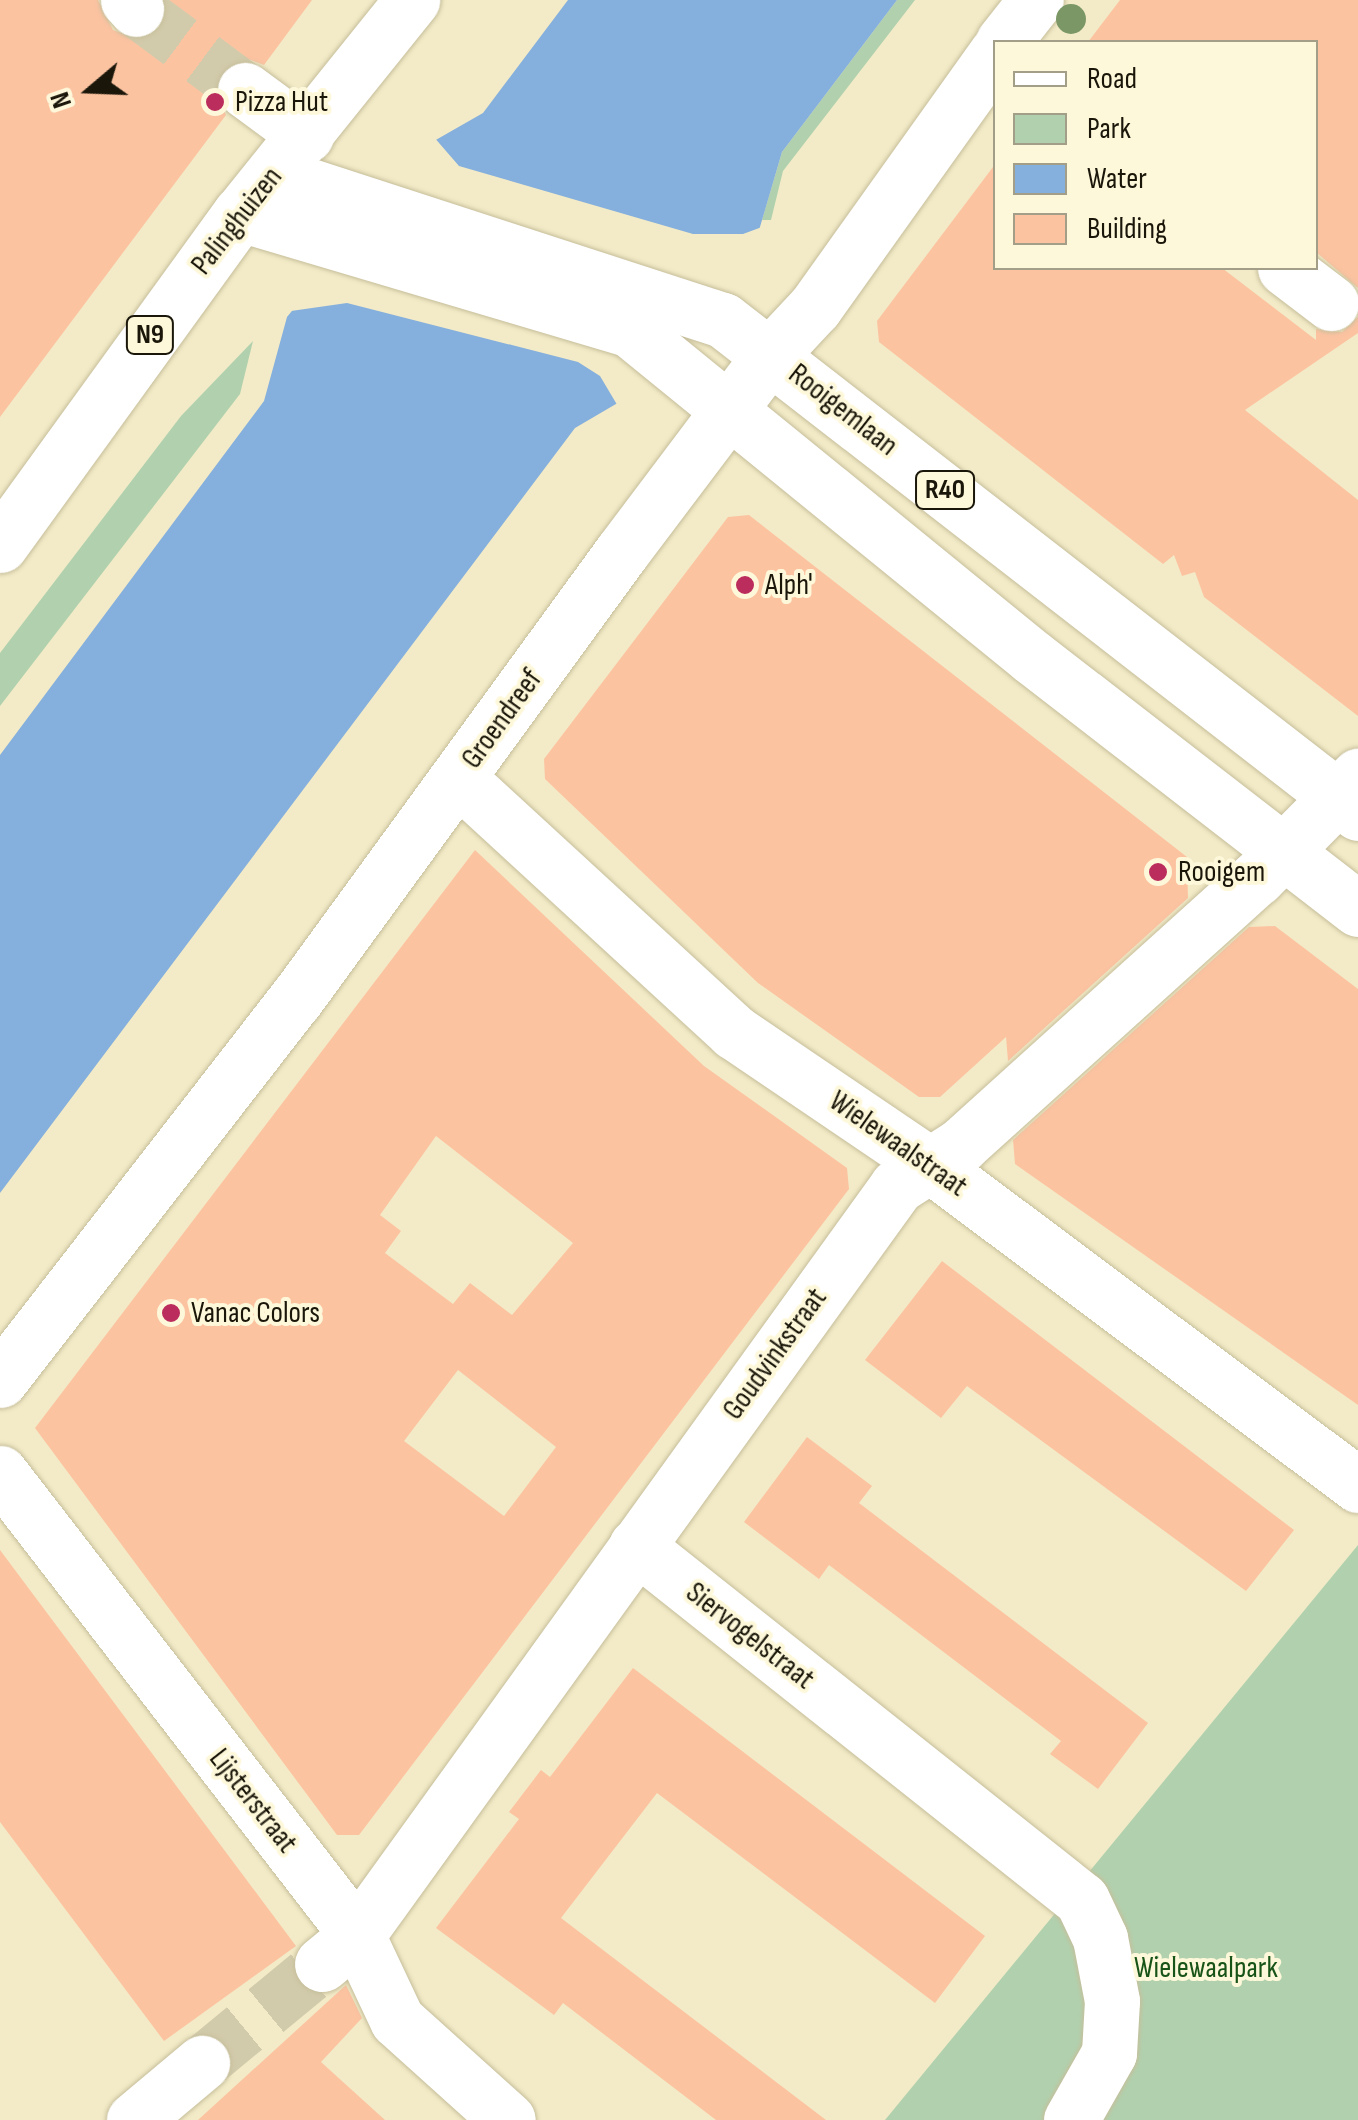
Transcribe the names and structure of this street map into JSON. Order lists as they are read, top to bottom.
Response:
{
  "streets": {
    "street": [
      "Palinghuizen",
      "N9",
      "Rooigemlaan",
      "R40",
      "Groendreef",
      "Wielewaalstraat",
      "Goudvinkstraat",
      "Siervogelstraat",
      "Lijsterstraat"
    ]
  },
  "crossings": [
    ["Palinghuizen", "Rooigemlaan"],
    ["Rooigemlaan", "Groendreef"],
    ["Rooigemlaan", "Goudvinkstraat"],
    ["Groendreef", "Wielewaalstraat"],
    ["Wielewaalstraat", "Goudvinkstraat"],
    ["Goudvinkstraat", "Siervogelstraat"],
    ["Goudvinkstraat", "Lijsterstraat"]
  ],
  "parks": ["Wielewaalpark"],
  "places": [
    "Pizza Hut",
    "Alph'",
    "Rooigem",
    "Vanac Colors"
  ],
  "legend": [
    "Road",
    "Park",
    "Water",
    "Building"
  ],
  "north": "left"
}
